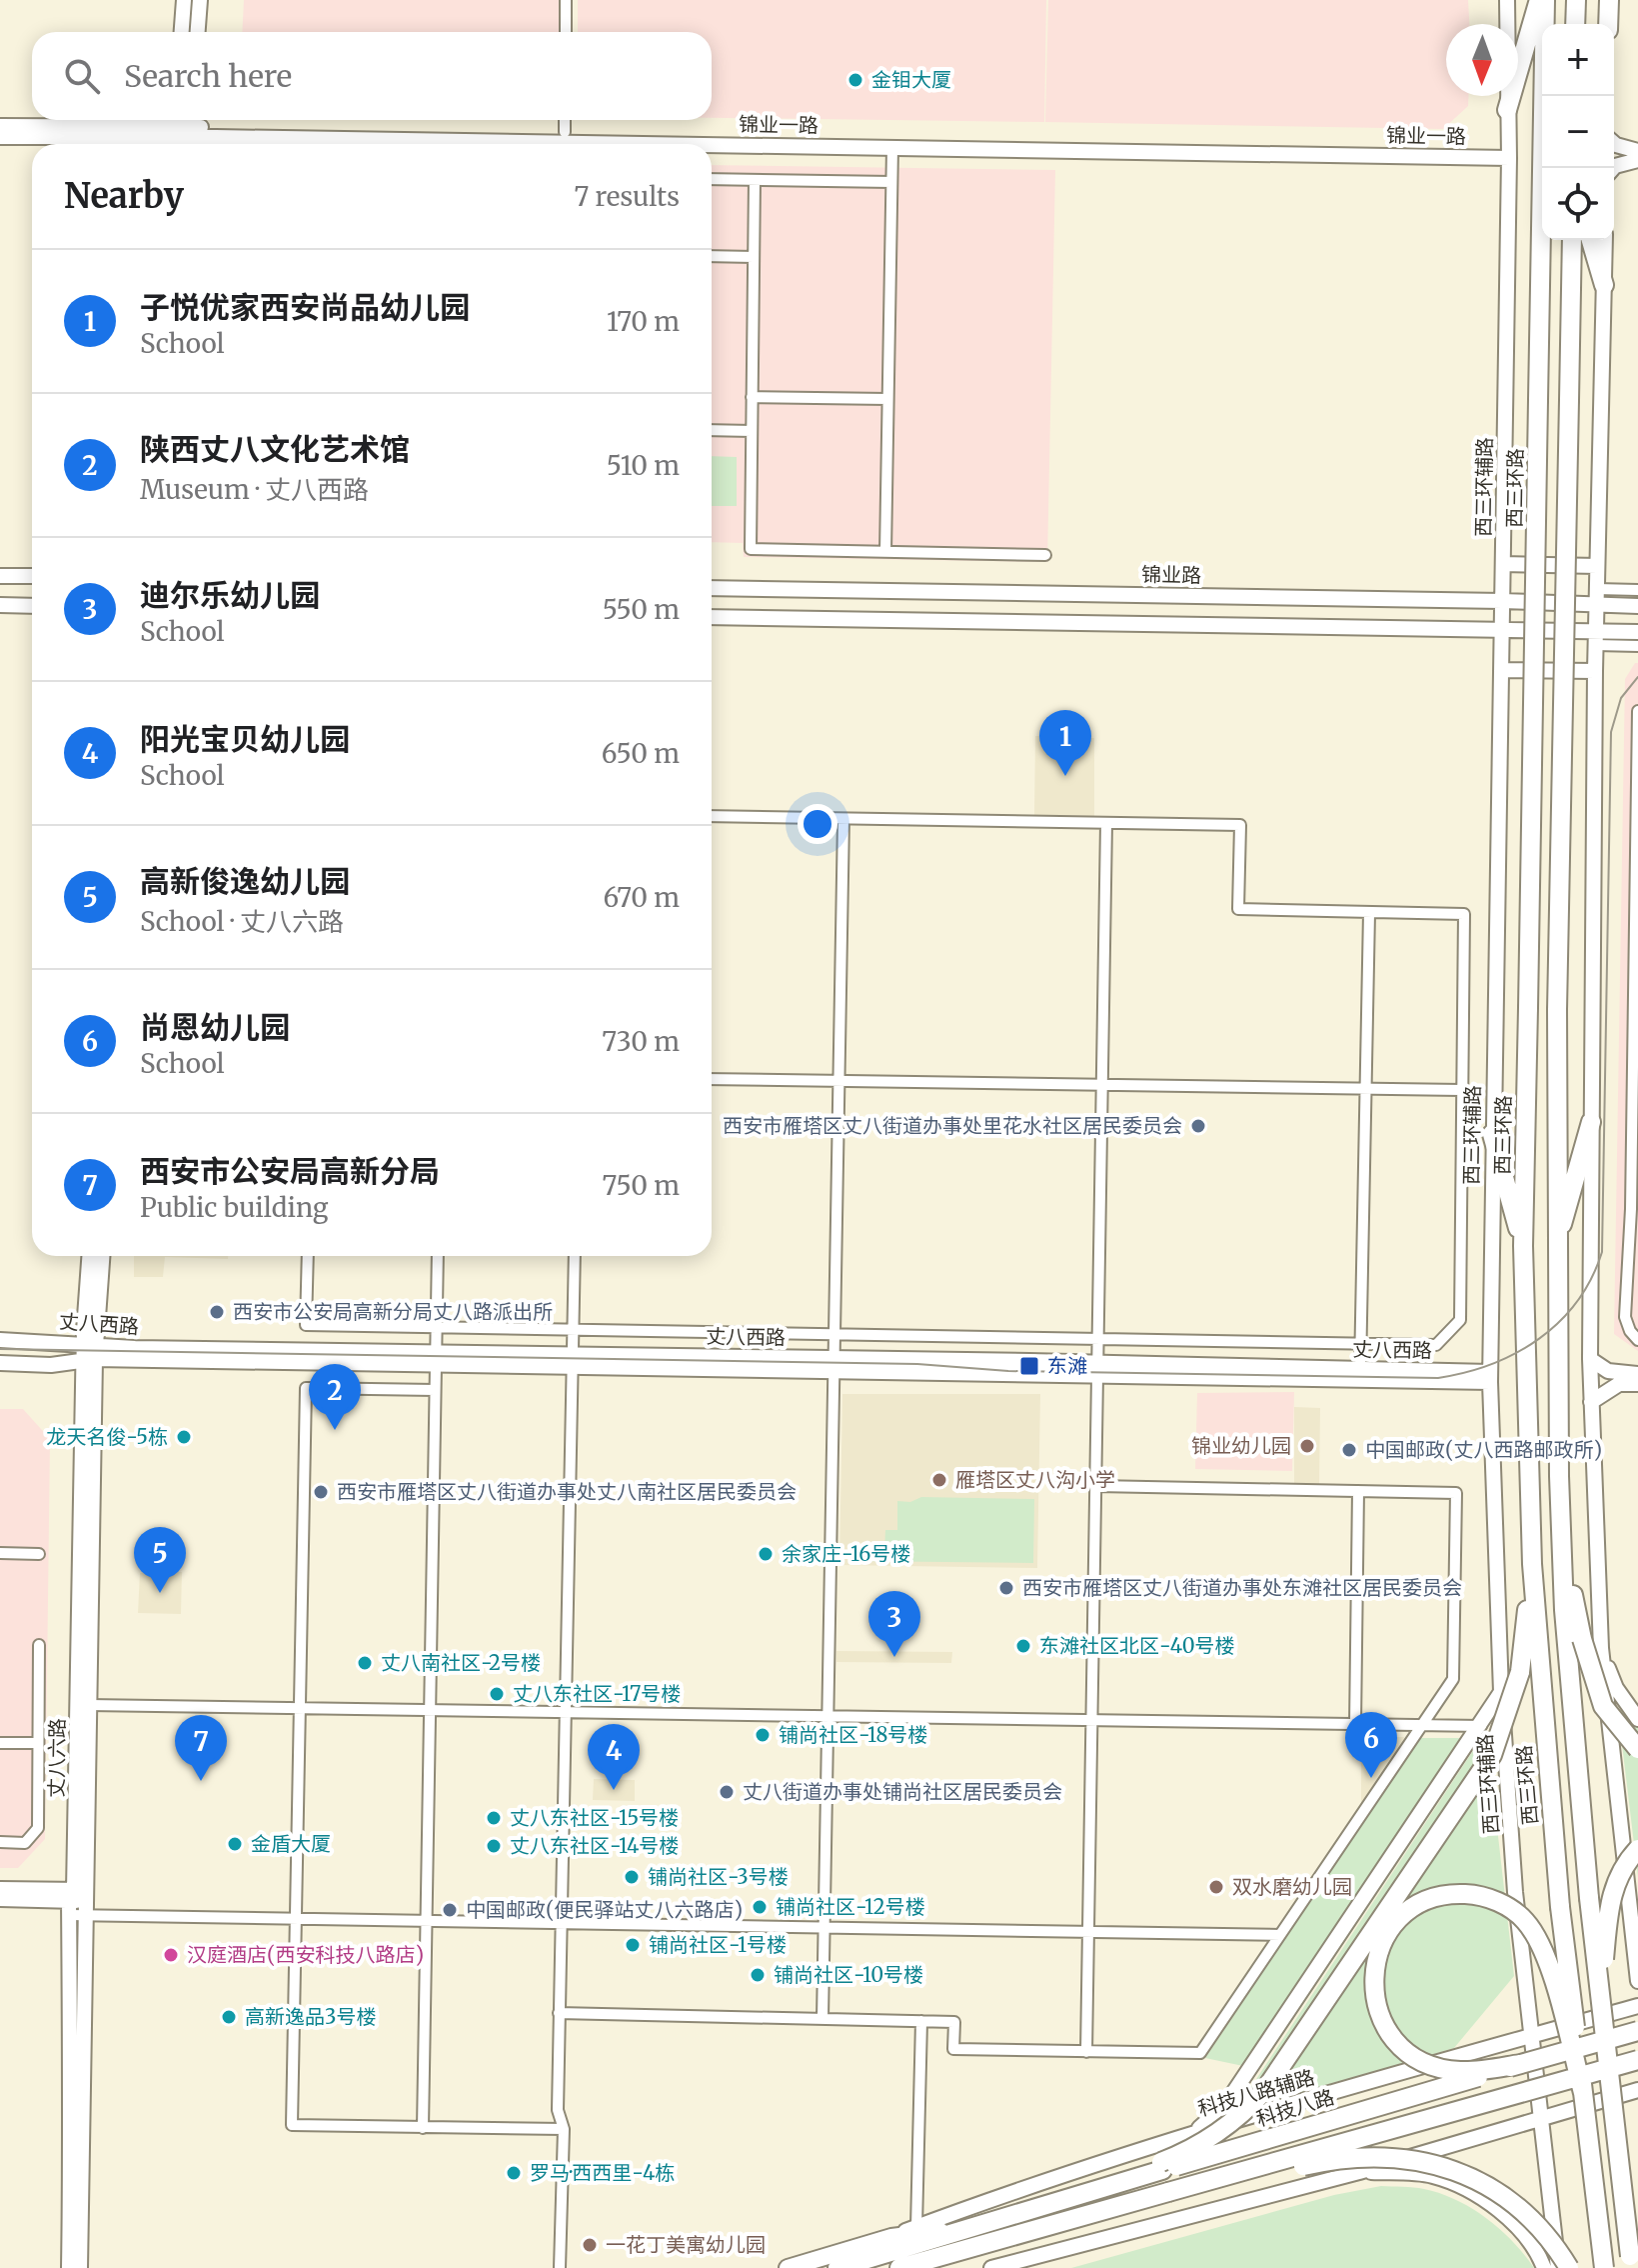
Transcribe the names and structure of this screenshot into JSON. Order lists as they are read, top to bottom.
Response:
{
  "streets": {
    "highway": ["西三环路", "科技八路"],
    "main road": [
      "锦业一路",
      "西三环辅路",
      "锦业路",
      "丈八西路",
      "丈八六路",
      "科技八路辅路"
    ]
  },
  "crossings": [
    ["锦业一路", "西三环辅路"],
    ["西三环辅路", "锦业路"],
    ["西三环辅路", "丈八西路"],
    ["西三环辅路", "科技八路辅路"],
    ["丈八西路", "丈八六路"],
    ["科技八路辅路", "科技八路"]
  ],
  "places": {
    "other": [
      "金钼大厦",
      "西安市雁塔区丈八街道办事处里花水社区居民委员会",
      "西安市公安局高新分局丈八路派出所",
      "龙天名俊-5栋",
      "锦业幼儿园",
      "中国邮政(丈八西路邮政所)",
      "雁塔区丈八沟小学",
      "西安市雁塔区丈八街道办事处丈八南社区居民委员会",
      "余家庄-16号楼",
      "西安市雁塔区丈八街道办事处东滩社区居民委员会",
      "东滩社区北区-40号楼",
      "丈八南社区-2号楼",
      "丈八东社区-17号楼",
      "铺尚社区-18号楼",
      "丈八街道办事处铺尚社区居民委员会",
      "丈八东社区-15号楼",
      "金盾大厦",
      "丈八东社区-14号楼",
      "铺尚社区-3号楼",
      "双水磨幼儿园",
      "铺尚社区-12号楼",
      "中国邮政(便民驿站丈八六路店)",
      "铺尚社区-1号楼",
      "汉庭酒店(西安科技八路店)",
      "铺尚社区-10号楼",
      "高新逸品3号楼",
      "罗马·西西里-4栋",
      "一花丁美寓幼儿园"
    ],
    "transit": ["东滩"]
  },
  "north": "bottom",
  "page": {
    "map_buttons": ["+", "−"],
    "search": "Search here",
    "heading": ["Nearby", "7 results"],
    "list": [
      {
        "mark": "1",
        "name": "子悦优家西安尚品幼儿园",
        "note": "School",
        "value": "170 m"
      },
      {
        "mark": "2",
        "name": "陕西丈八文化艺术馆",
        "note": "Museum · 丈八西路",
        "value": "510 m"
      },
      {
        "mark": "3",
        "name": "迪尔乐幼儿园",
        "note": "School",
        "value": "550 m"
      },
      {
        "mark": "4",
        "name": "阳光宝贝幼儿园",
        "note": "School",
        "value": "650 m"
      },
      {
        "mark": "5",
        "name": "高新俊逸幼儿园",
        "note": "School · 丈八六路",
        "value": "670 m"
      },
      {
        "mark": "6",
        "name": "尚恩幼儿园",
        "note": "School",
        "value": "730 m"
      },
      {
        "mark": "7",
        "name": "西安市公安局高新分局",
        "note": "Public building",
        "value": "750 m"
      }
    ],
    "pins": [
      "1",
      "2",
      "5",
      "3",
      "6",
      "7",
      "4"
    ]
  }
}
